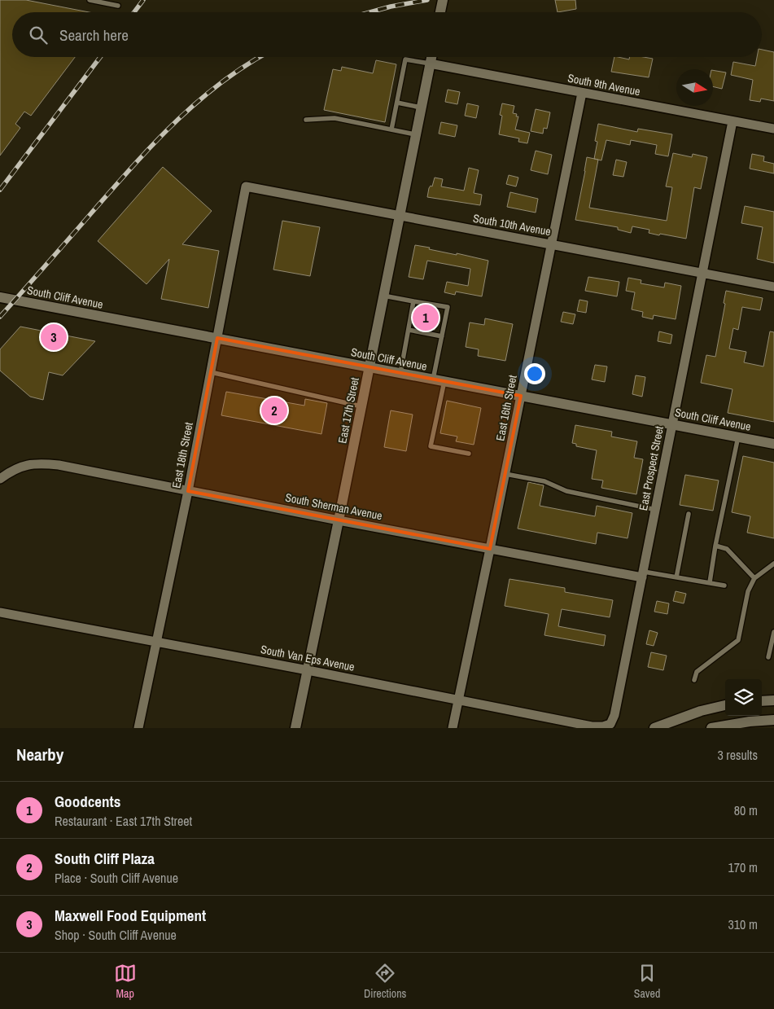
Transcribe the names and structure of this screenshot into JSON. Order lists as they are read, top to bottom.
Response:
{
  "streets": {
    "main road": ["South Cliff Avenue", "East 17th Street"],
    "street": [
      "South 9th Avenue",
      "South 10th Avenue",
      "East 16th Street",
      "East 18th Street",
      "East Prospect Street",
      "South Sherman Avenue",
      "South Van Eps Avenue"
    ]
  },
  "crossings": [
    ["South 9th Avenue", "East 16th Street"],
    ["South 9th Avenue", "East 17th Street"],
    ["South 9th Avenue", "East Prospect Street"],
    ["South 10th Avenue", "East 16th Street"],
    ["South 10th Avenue", "East 17th Street"],
    ["South 10th Avenue", "East 18th Street"],
    ["South 10th Avenue", "East Prospect Street"],
    ["South Cliff Avenue", "East 16th Street"],
    ["South Cliff Avenue", "East 17th Street"],
    ["South Cliff Avenue", "East 18th Street"],
    ["South Cliff Avenue", "East Prospect Street"],
    ["East 16th Street", "South Sherman Avenue"],
    ["East 16th Street", "South Van Eps Avenue"],
    ["East 17th Street", "South Sherman Avenue"],
    ["East 17th Street", "South Van Eps Avenue"],
    ["East 18th Street", "South Sherman Avenue"],
    ["East 18th Street", "South Van Eps Avenue"],
    ["East Prospect Street", "South Sherman Avenue"],
    ["East Prospect Street", "South Van Eps Avenue"]
  ],
  "north": "right",
  "page": {
    "search": "Search here",
    "pins": ["1", "3", "2"],
    "heading": ["Nearby", "3 results"],
    "list": [
      {
        "mark": "1",
        "name": "Goodcents",
        "note": "Restaurant · East 17th Street",
        "value": "80 m"
      },
      {
        "mark": "2",
        "name": "South Cliff Plaza",
        "note": "Place · South Cliff Avenue",
        "value": "170 m"
      },
      {
        "mark": "3",
        "name": "Maxwell Food Equipment",
        "note": "Shop · South Cliff Avenue",
        "value": "310 m"
      }
    ],
    "nav": ["Map", "Directions", "Saved"]
  }
}
